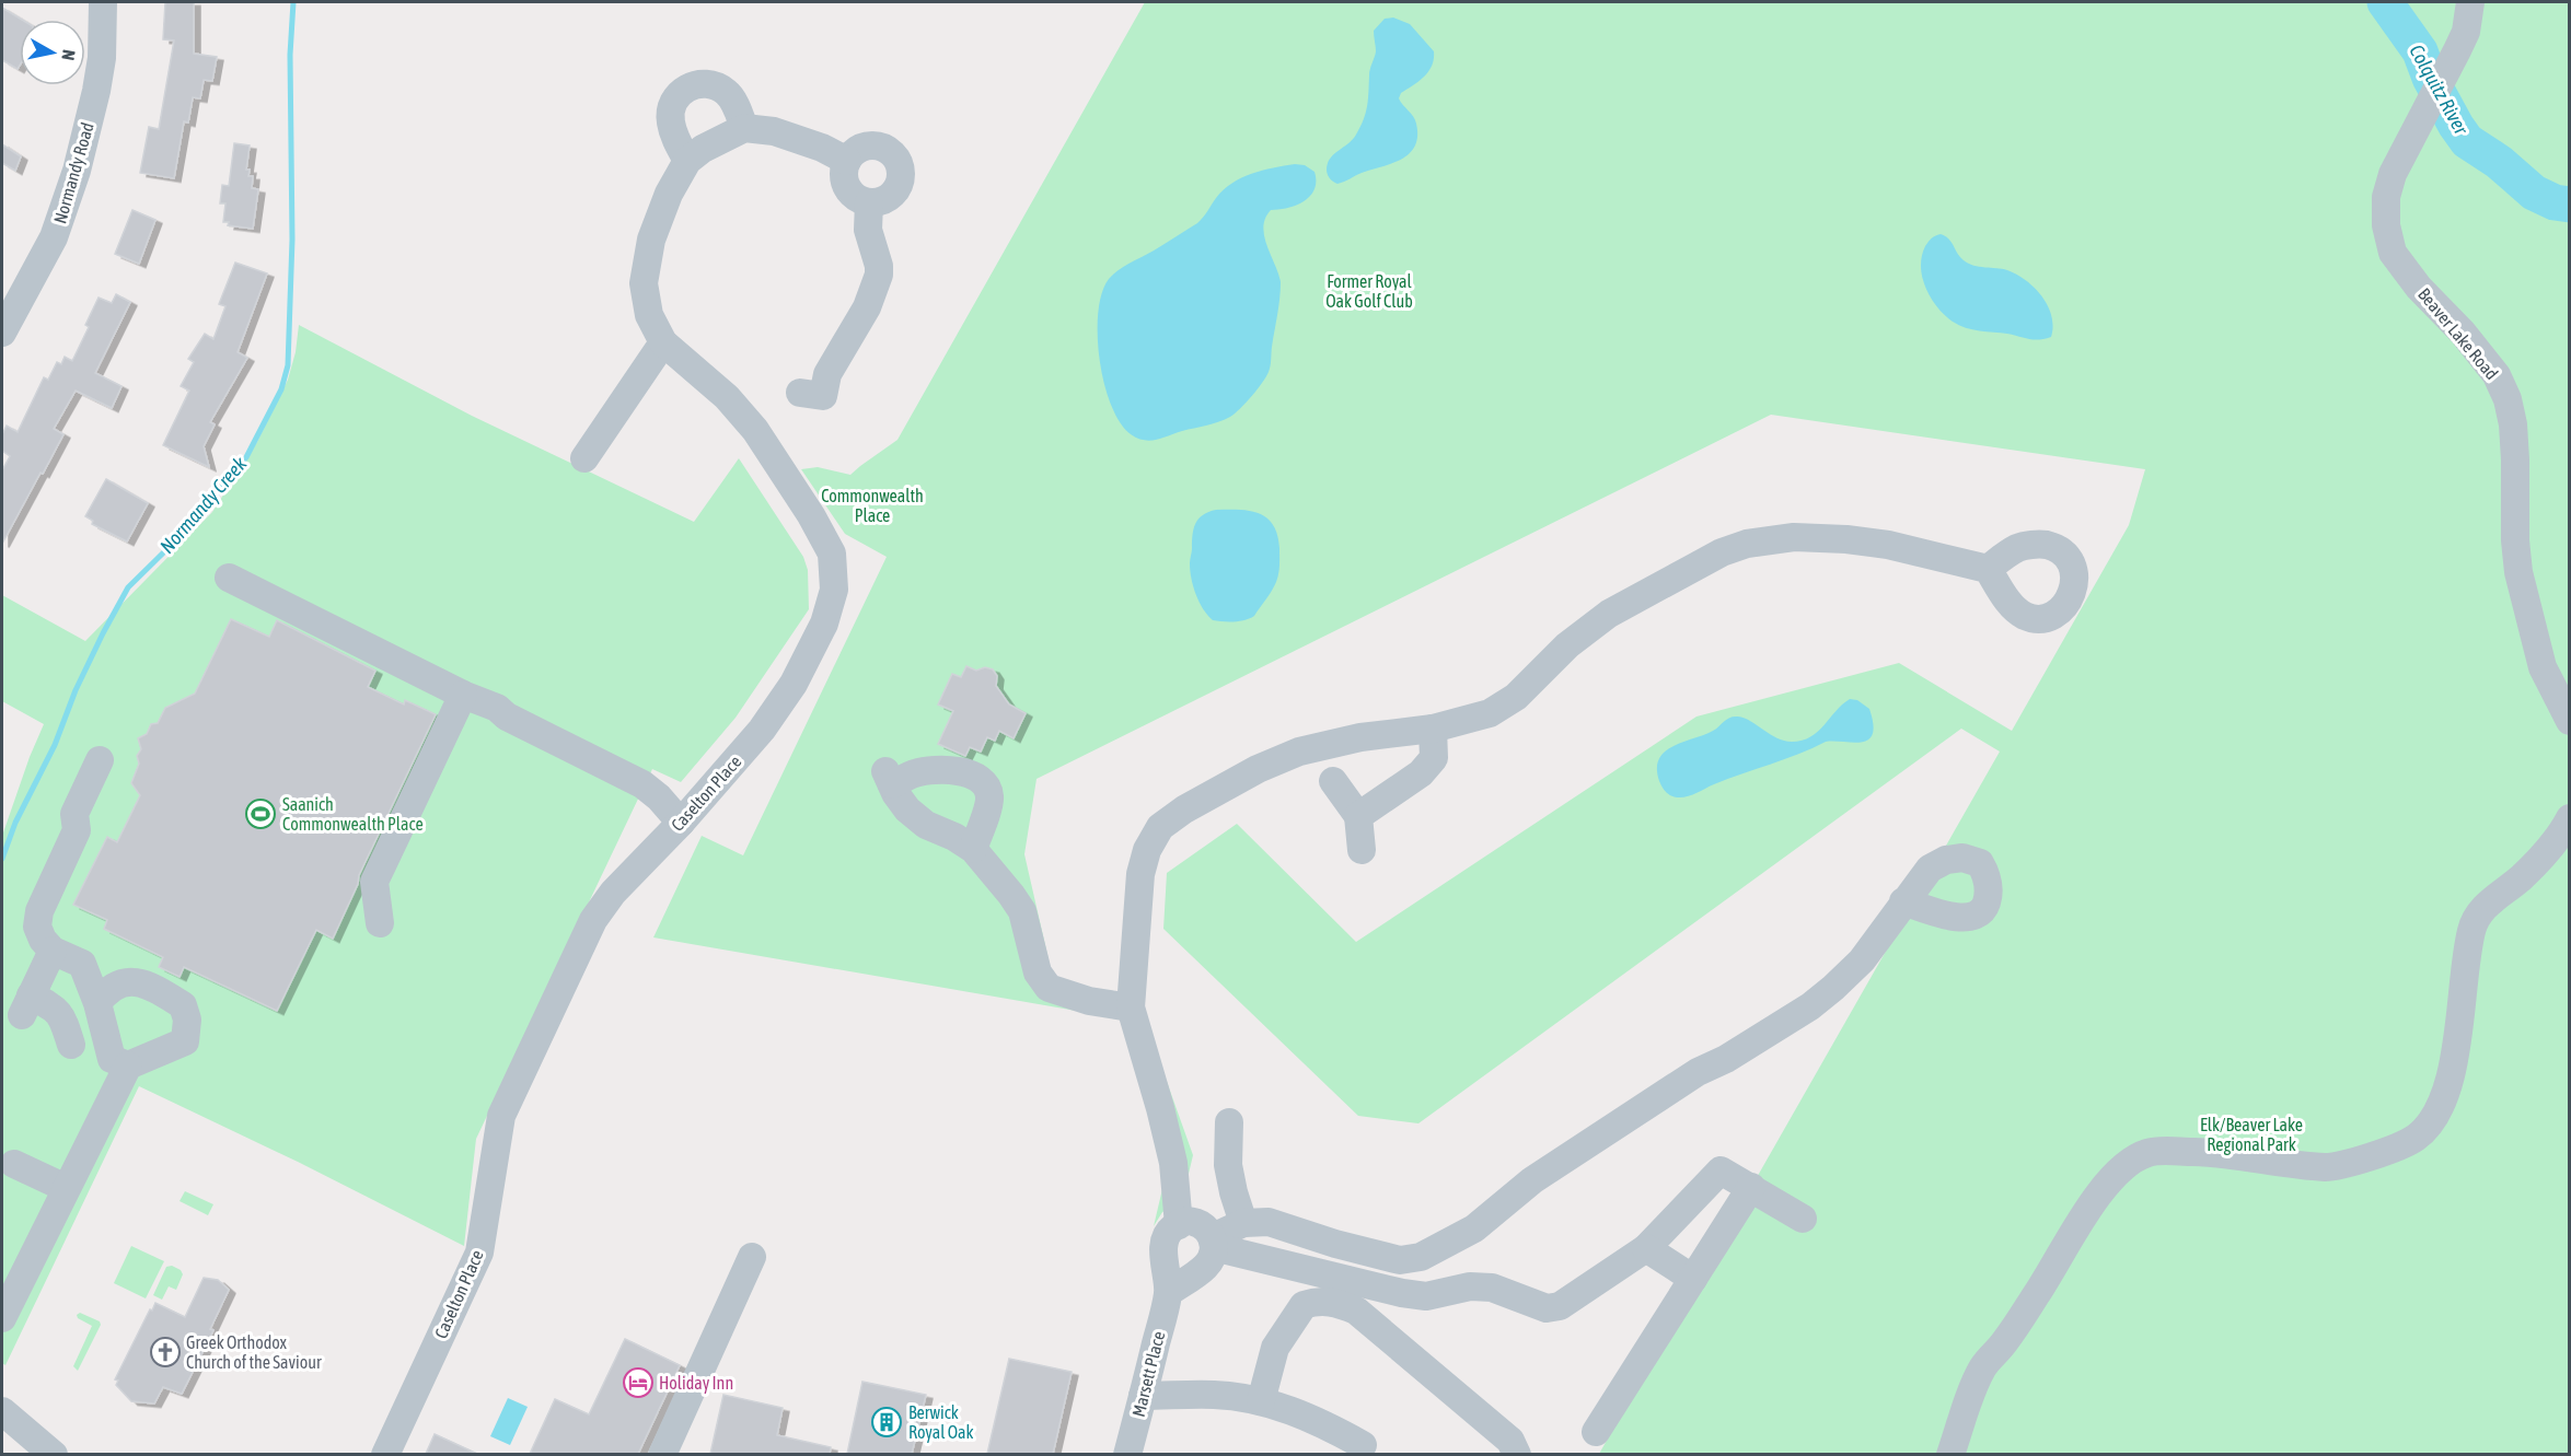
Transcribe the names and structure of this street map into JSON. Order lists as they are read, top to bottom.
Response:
{
  "streets": {
    "street": [
      "Normandy Road",
      "Beaver Lake Road",
      "Caselton Place",
      "Marsett Place"
    ]
  },
  "water": ["Colquitz River", "Normandy Creek"],
  "parks": ["Former Royal Oak Golf Club", "Commonwealth Place", "Elk/Beaver Lake Regional Park"],
  "places": {
    "sports": ["Saanich Commonwealth Place"],
    "church": ["Greek Orthodox Church of the Saviour"],
    "hotel": ["Holiday Inn"],
    "building": ["Berwick Royal Oak"]
  },
  "north": "right"
}
